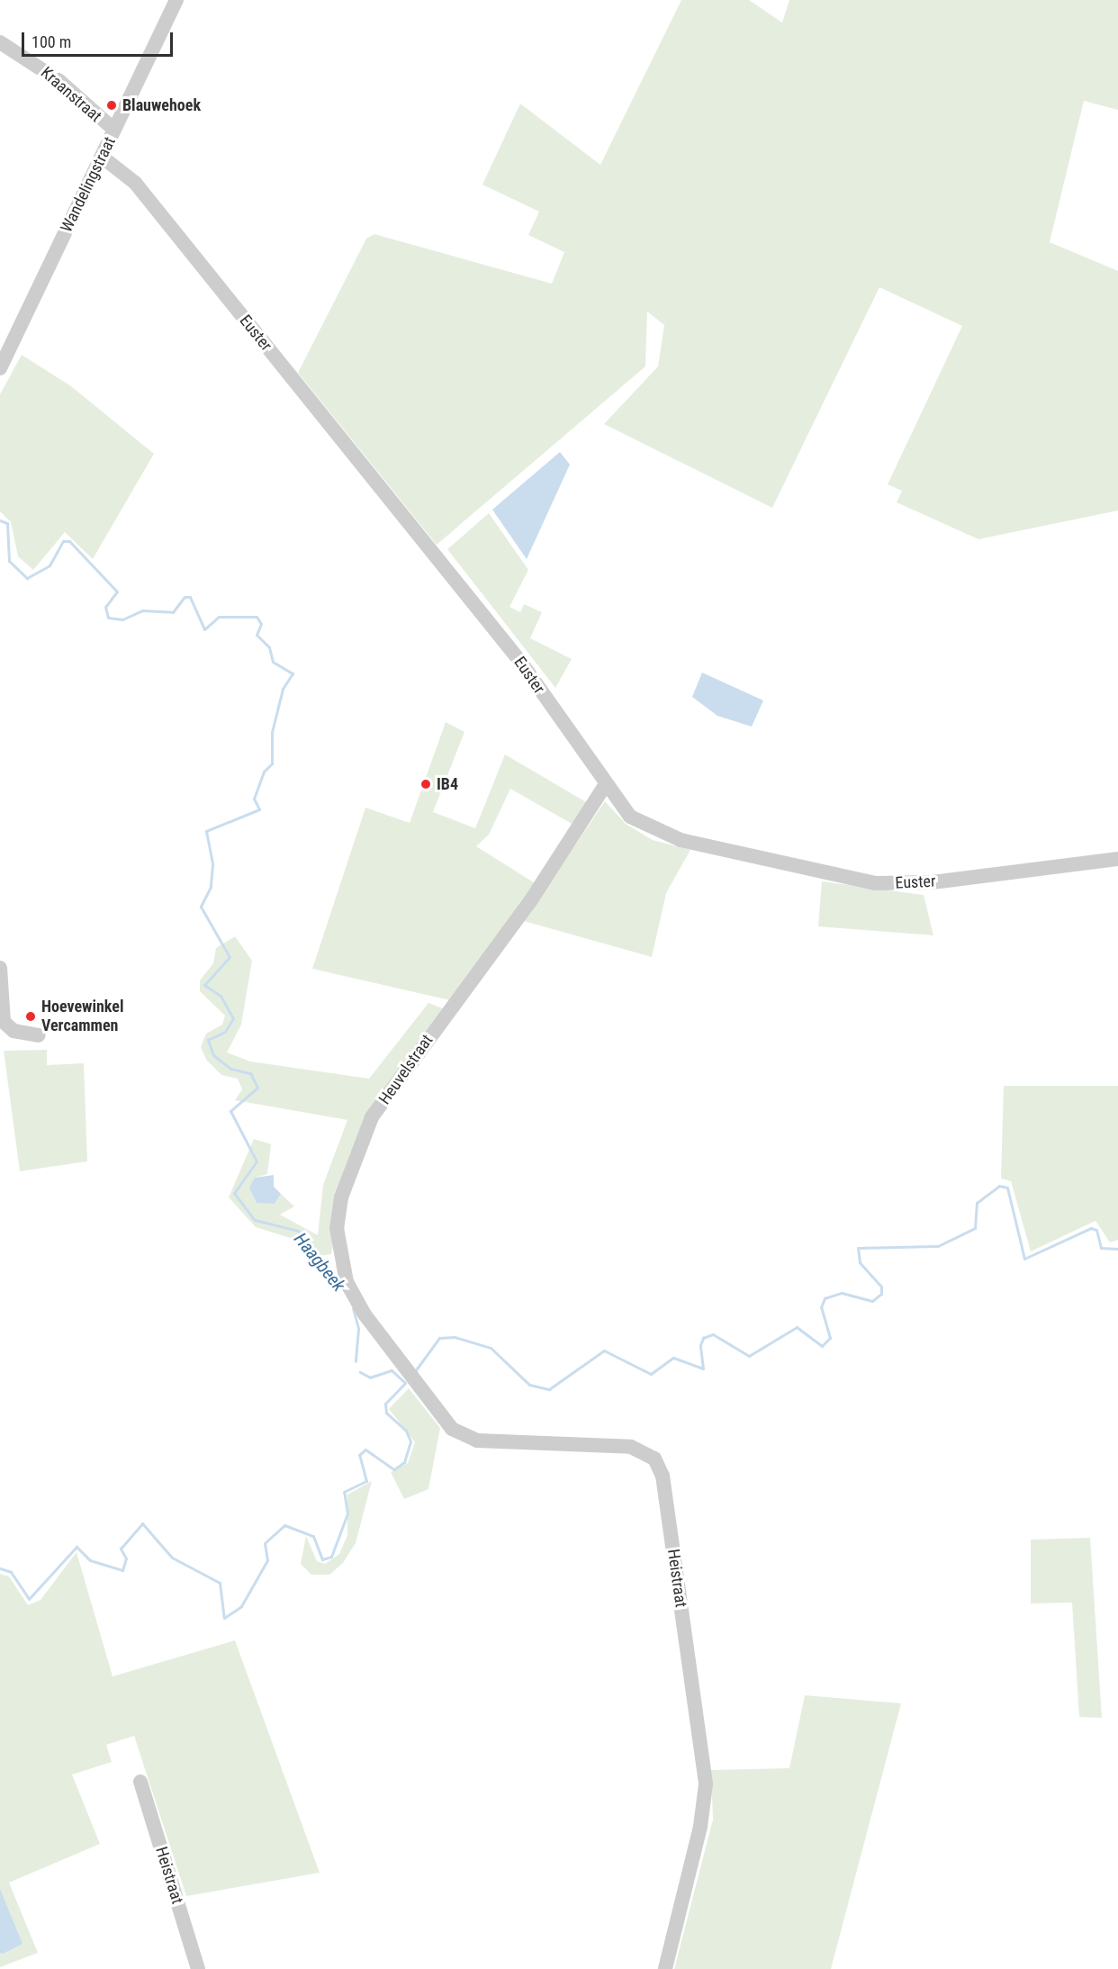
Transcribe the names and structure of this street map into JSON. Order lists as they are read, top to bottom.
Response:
{
  "streets": {
    "street": [
      "Kraanstraat",
      "Wandelingstraat",
      "Euster",
      "Heuvelstraat",
      "Heistraat"
    ]
  },
  "crossings": [
    ["Kraanstraat", "Wandelingstraat"],
    ["Wandelingstraat", "Euster"],
    ["Euster", "Heuvelstraat"],
    ["Heuvelstraat", "Heistraat"]
  ],
  "water": ["Haagbeek"],
  "places": ["Blauwehoek", "IB4", "Hoevewinkel Vercammen"],
  "scale_bar": "100 m"
}
